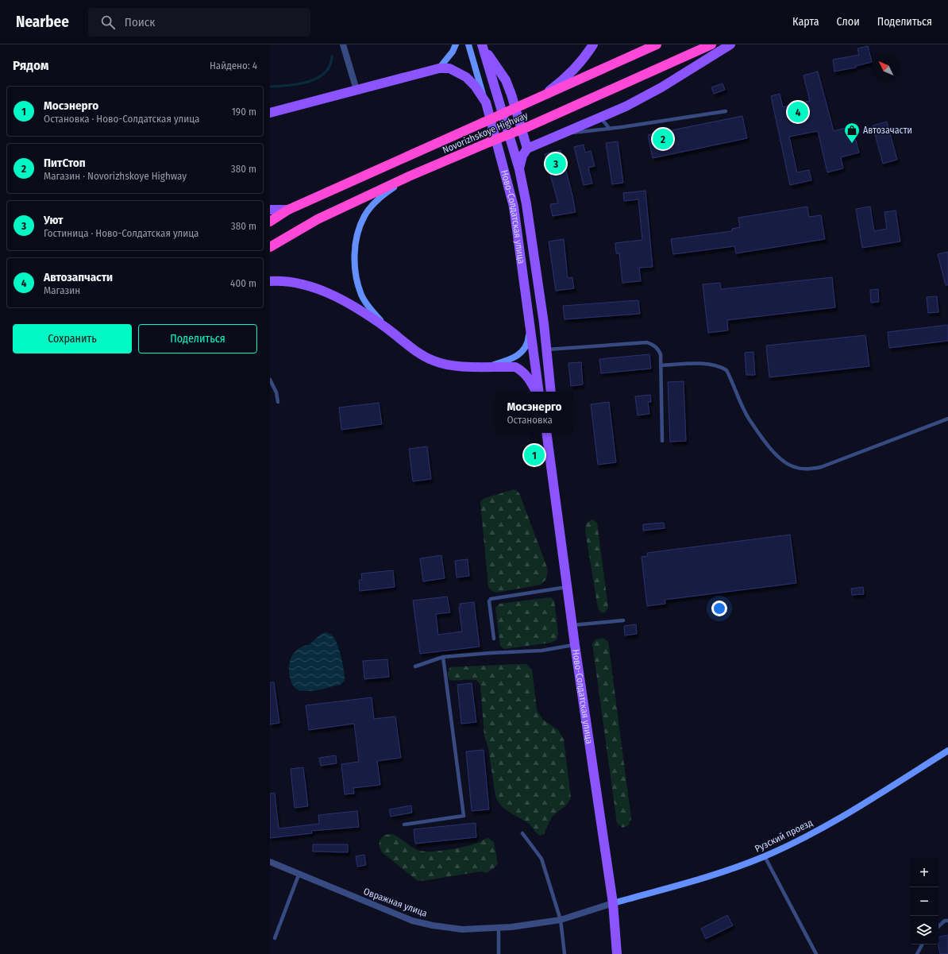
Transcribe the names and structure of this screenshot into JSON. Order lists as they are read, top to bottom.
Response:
{
  "streets": {
    "highway": ["Novorizhskoye Highway"],
    "main road": ["Ново-Солдатская улица"],
    "street": ["Рузский проезд", "Овражная улица"]
  },
  "crossings": [
    ["Ново-Солдатская улица", "Рузский проезд"],
    ["Ново-Солдатская улица", "Овражная улица"],
    ["Рузский проезд", "Овражная улица"]
  ],
  "places": {
    "shop": ["Автозачасти"]
  },
  "north": "top left",
  "page": {
    "header": "Nearbee",
    "search": "Поиск",
    "nav": ["Карта", "Слои", "Поделиться"],
    "heading": ["Рядом", "Найдено: 4"],
    "list": [
      {
        "mark": "1",
        "name": "Мосэнерго",
        "note": "Остановка · Ново-Солдатская улица",
        "value": "190 m"
      },
      {
        "mark": "2",
        "name": "ПитСтоп",
        "note": "Магазин · Novorizhskoye Highway",
        "value": "380 m"
      },
      {
        "mark": "3",
        "name": "Уют",
        "note": "Гостиница · Ново-Солдатская улица",
        "value": "380 m"
      },
      {
        "mark": "4",
        "name": "Автозапчасти",
        "note": "Магазин",
        "value": "400 m"
      }
    ],
    "pins": [
      "4",
      "2",
      "3",
      "1"
    ],
    "buttons": ["Сохранить", "Поделиться"],
    "popup": ["Мосэнерго", "Остановка"],
    "map_buttons": ["+", "−"]
  }
}
